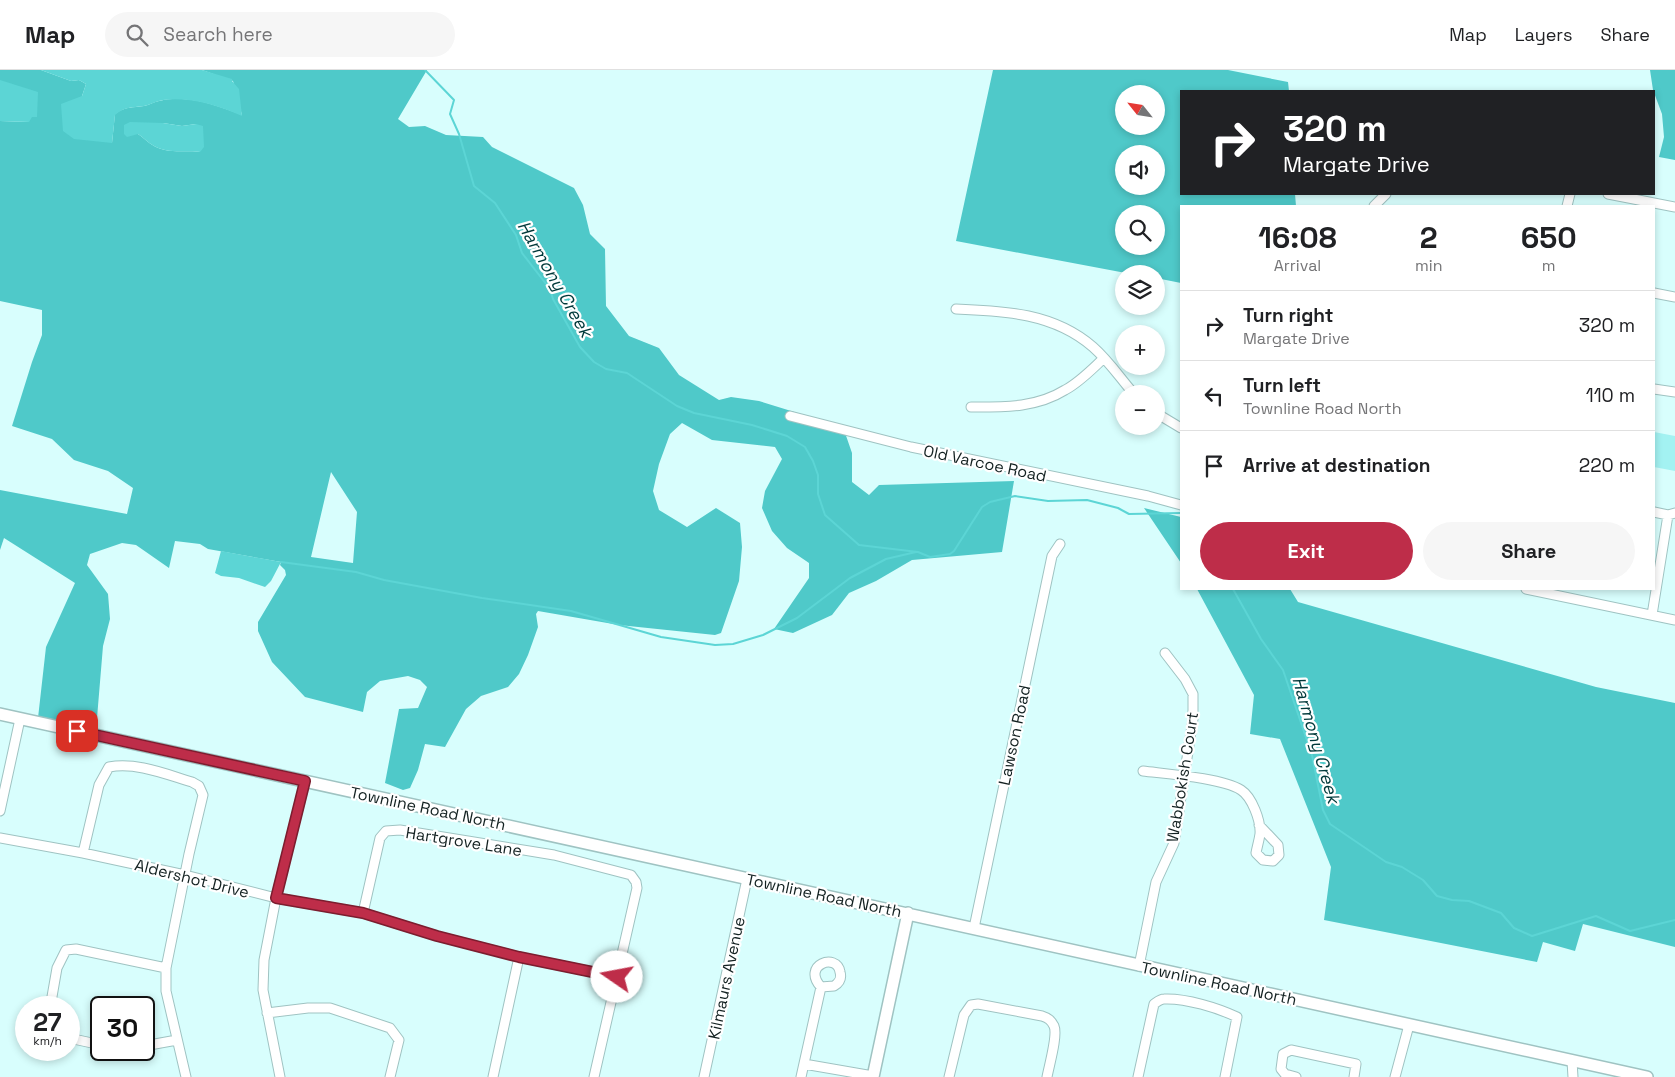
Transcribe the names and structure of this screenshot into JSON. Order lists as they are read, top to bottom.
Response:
{
  "streets": {
    "main road": ["Townline Road North"],
    "street": [
      "Old Varcoe Road",
      "Lawson Road",
      "Wabbokish Court",
      "Hartgrove Lane",
      "Aldershot Drive",
      "Kilmaurs Avenue"
    ]
  },
  "crossings": [
    ["Lawson Road", "Townline Road North"],
    ["Wabbokish Court", "Townline Road North"],
    ["Townline Road North", "Kilmaurs Avenue"],
    ["Hartgrove Lane", "Aldershot Drive"]
  ],
  "water": ["Harmony Creek"],
  "north": "top left",
  "page": {
    "header": "Map",
    "search": "Search here",
    "nav": ["Map", "Layers", "Share"],
    "map_buttons": ["+", "−"],
    "turn": ["320 m", "Margate Drive"],
    "eta": [
      "16:08",
      "Arrival",
      "2",
      "min",
      "650",
      "m"
    ],
    "list": [
      {
        "name": "Turn right",
        "note": "Margate Drive",
        "value": "320 m"
      },
      {
        "name": "Turn left",
        "note": "Townline Road North",
        "value": "110 m"
      },
      {
        "name": "Arrive at destination",
        "value": "220 m"
      }
    ],
    "buttons": ["Exit", "Share"],
    "speed": "27 km/h",
    "limit": "30"
  }
}
